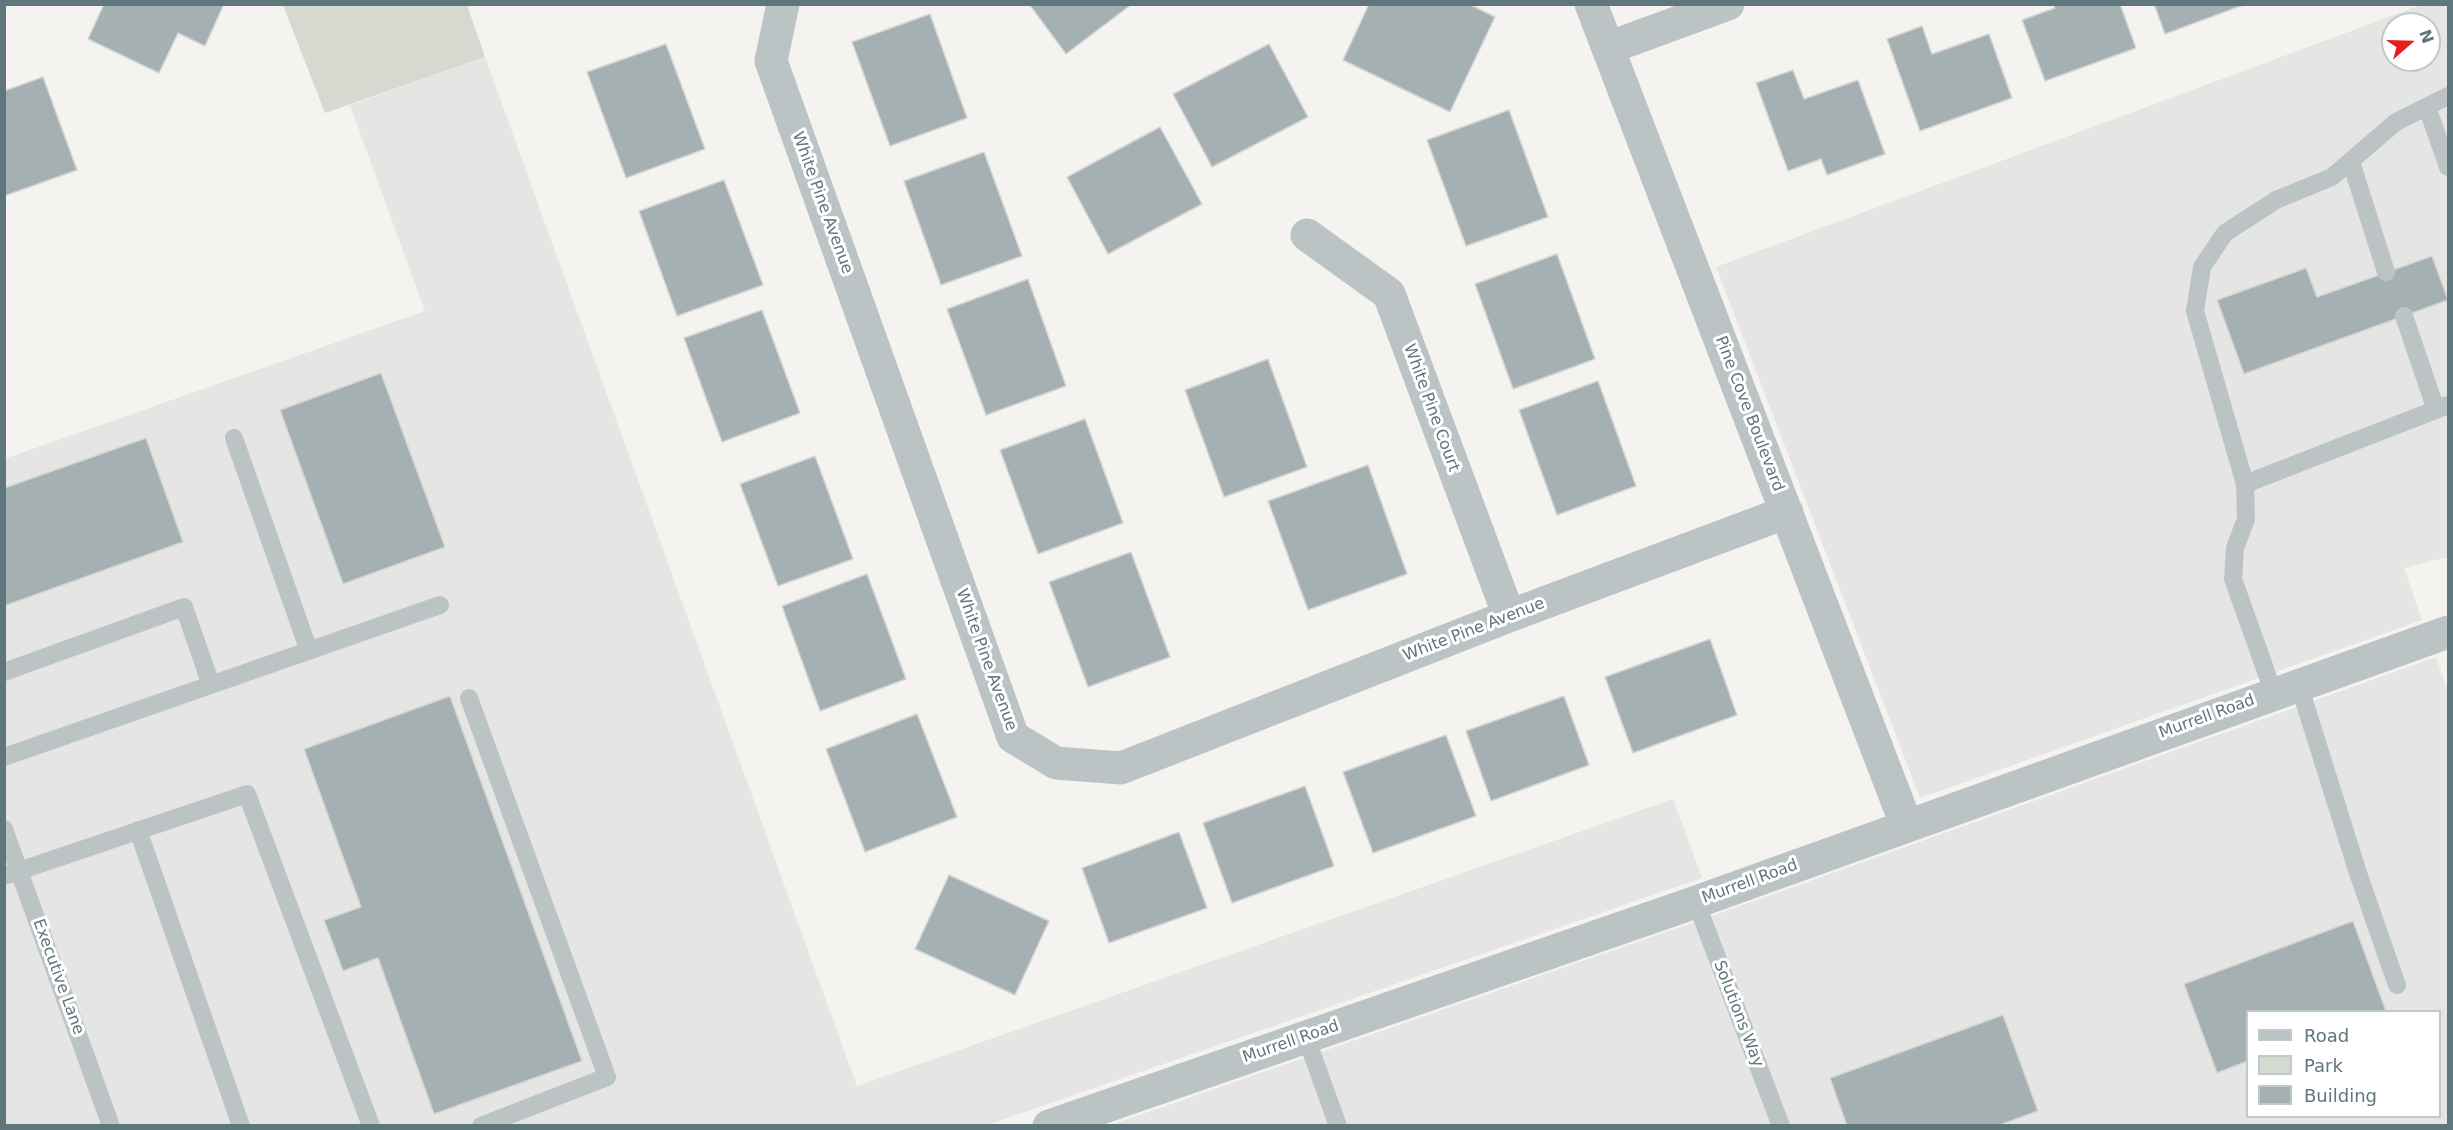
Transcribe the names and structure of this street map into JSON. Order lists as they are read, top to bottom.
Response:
{
  "streets": {
    "street": [
      "White Pine Avenue",
      "White Pine Court",
      "Pine Cove Boulevard",
      "Murrell Road"
    ],
    "lane": ["Executive Lane", "Solutions Way"]
  },
  "crossings": [
    ["White Pine Avenue", "White Pine Court"],
    ["White Pine Avenue", "Pine Cove Boulevard"],
    ["Pine Cove Boulevard", "Murrell Road"],
    ["Murrell Road", "Solutions Way"]
  ],
  "legend": ["Road", "Park", "Building"],
  "north": "right"
}
